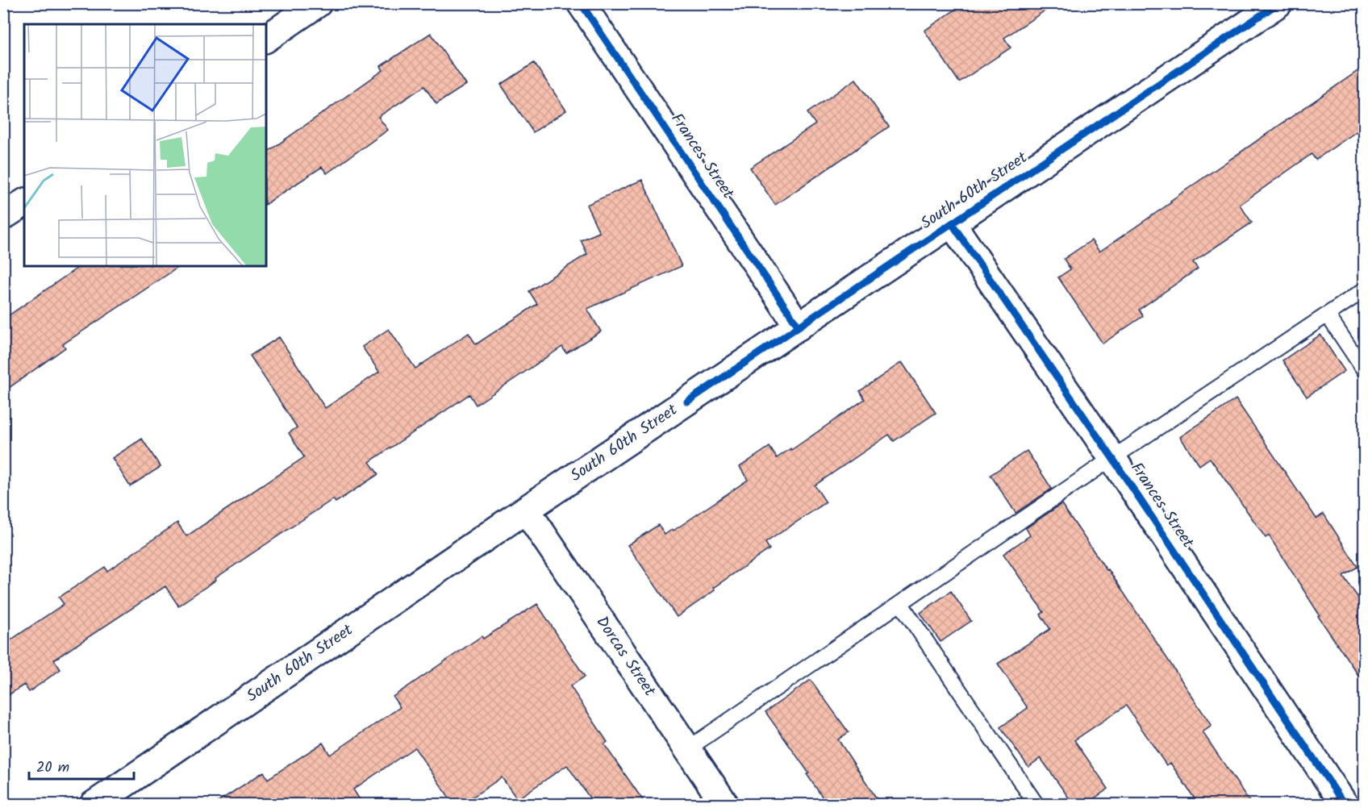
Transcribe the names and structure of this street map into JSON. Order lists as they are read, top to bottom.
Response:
{
  "streets": {
    "street": ["Frances Street", "South 60th Street", "Dorcas Street"]
  },
  "crossings": [
    ["Frances Street", "South 60th Street"],
    ["South 60th Street", "Dorcas Street"]
  ],
  "scale_bar": "20 m"
}
